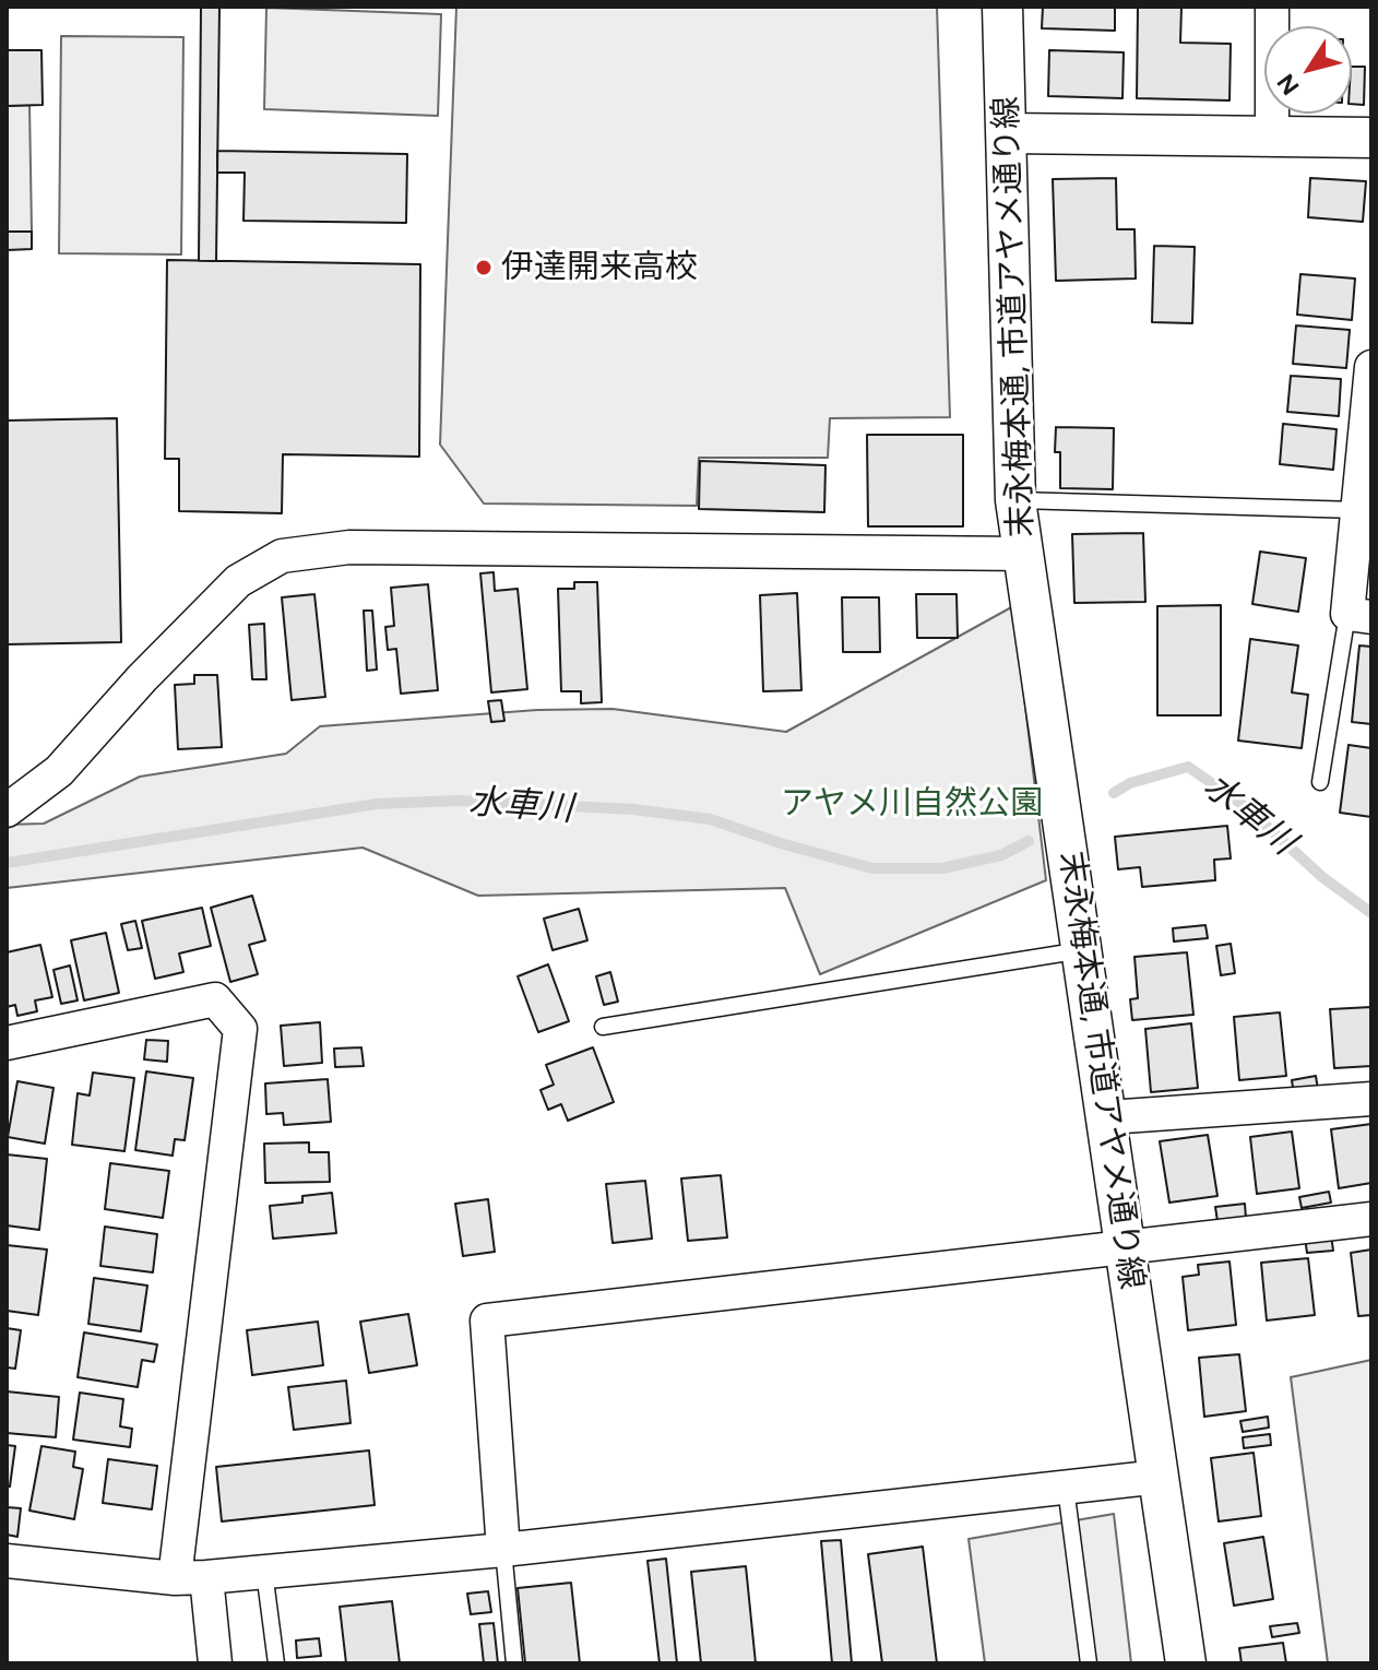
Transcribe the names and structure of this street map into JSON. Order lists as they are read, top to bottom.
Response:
{
  "streets": {
    "street": ["末永梅本通, 市道アヤメ通り線"]
  },
  "water": ["水車川"],
  "parks": ["アヤメ川自然公園"],
  "places": ["伊達開来高校"],
  "north": "bottom left"
}
